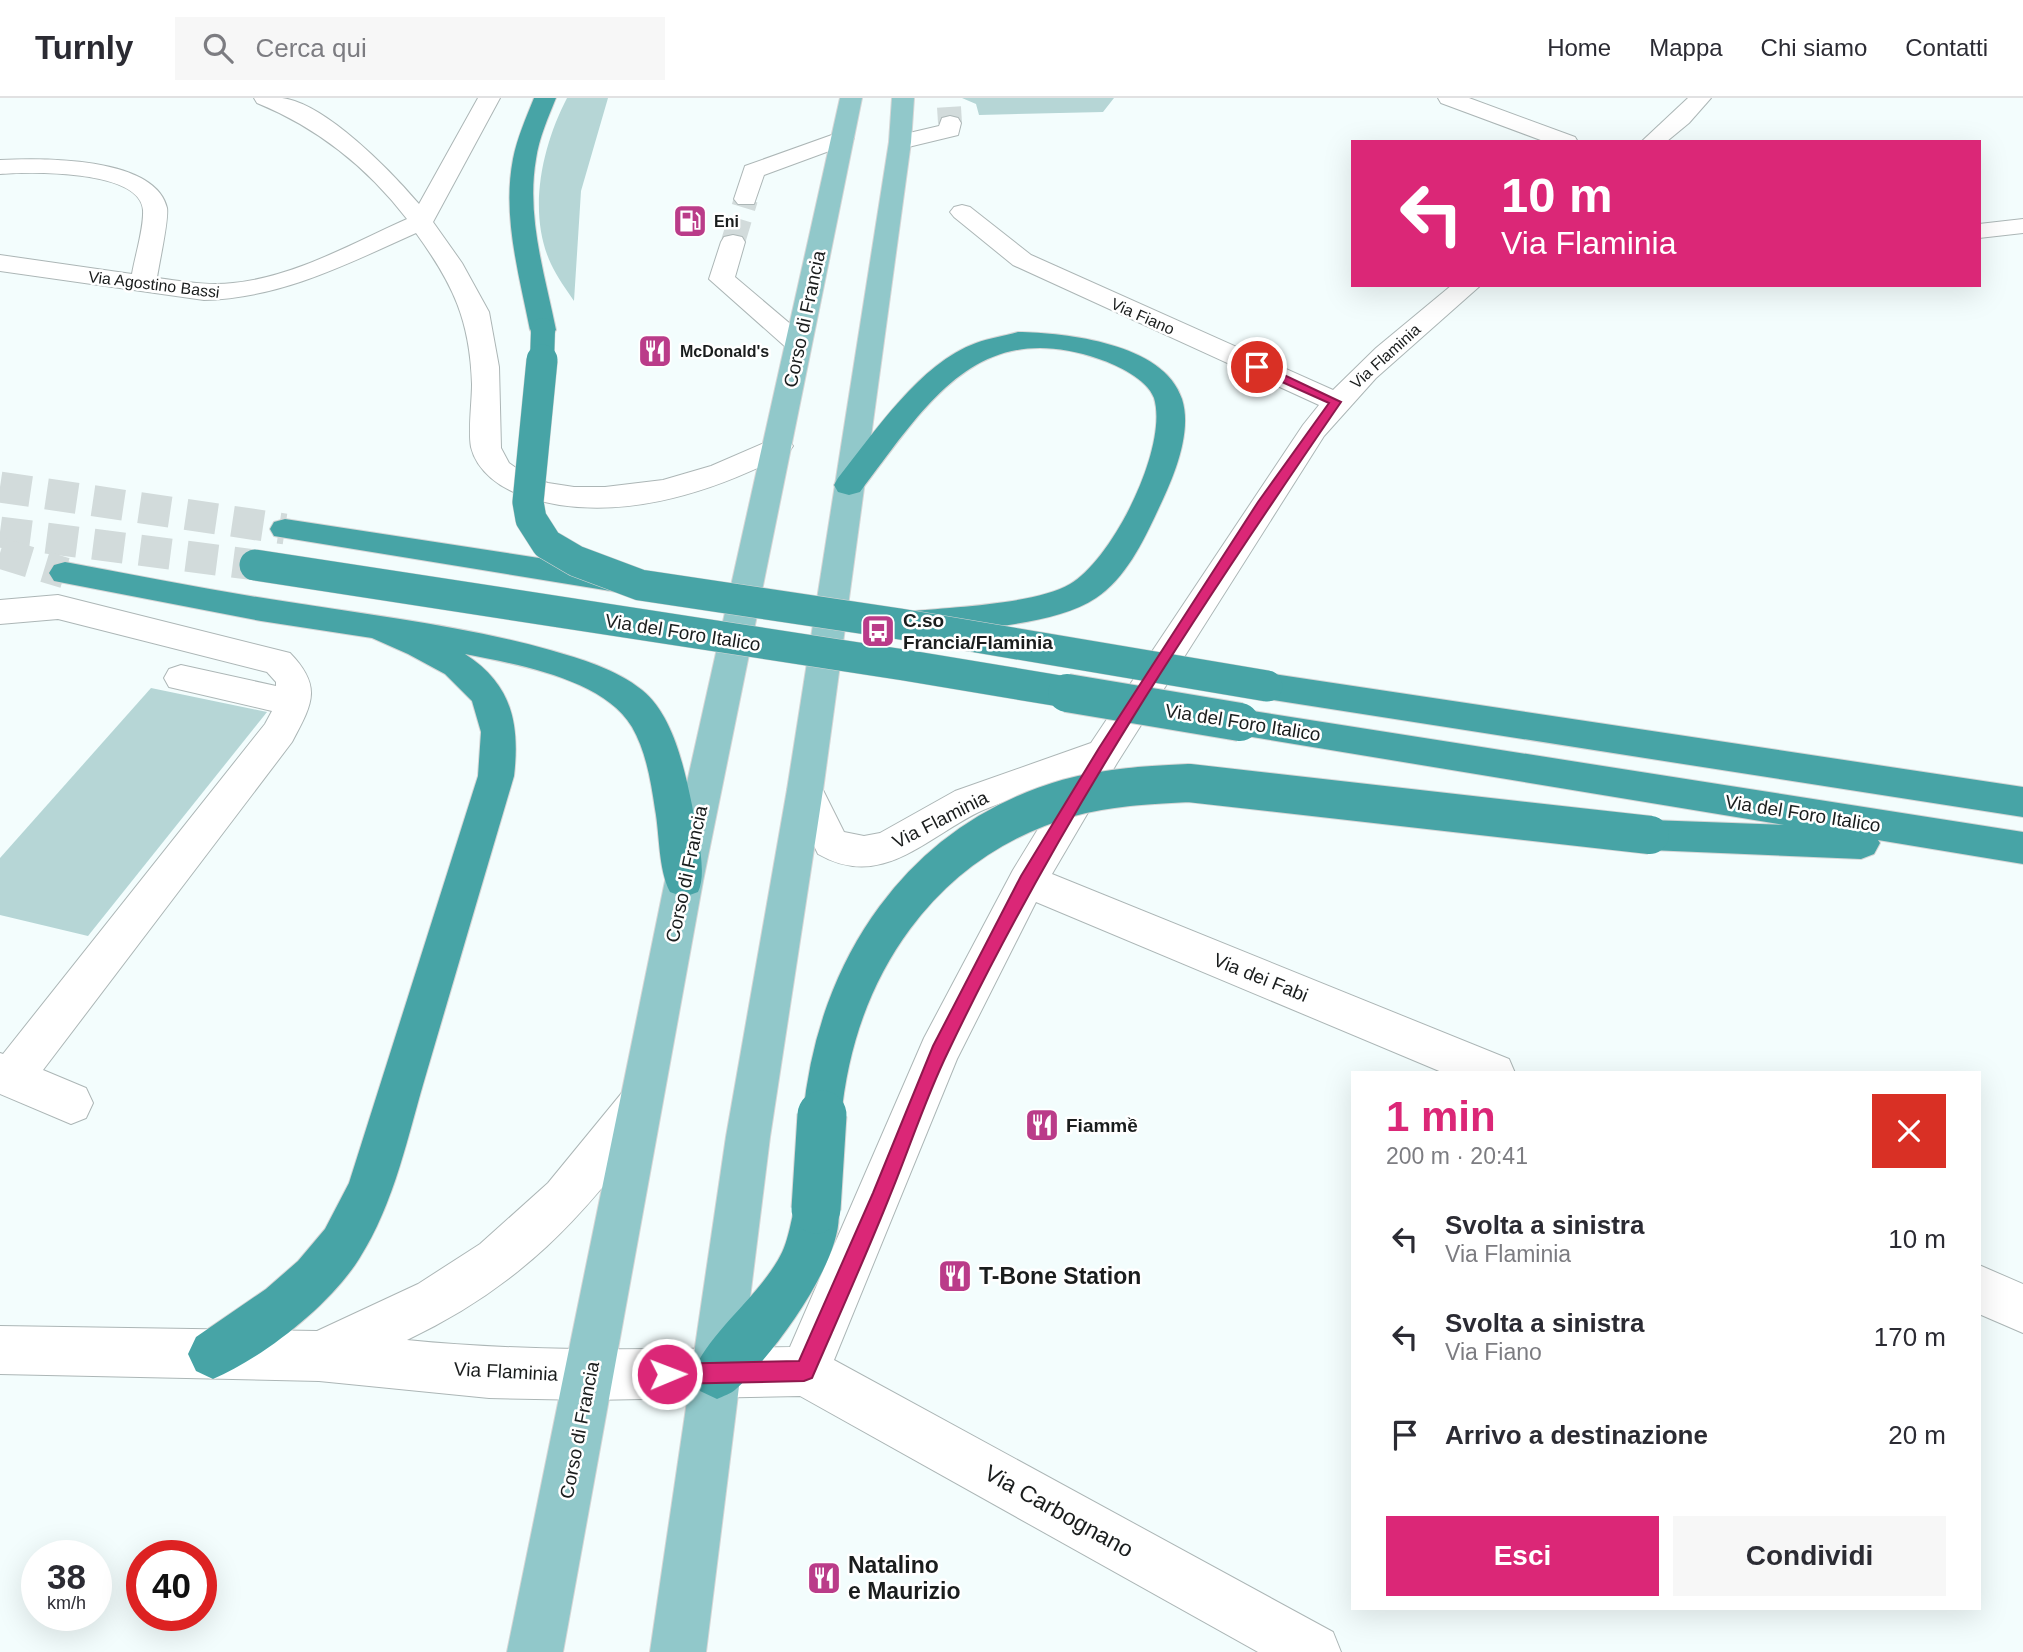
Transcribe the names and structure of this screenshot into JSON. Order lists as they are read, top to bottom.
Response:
{
  "streets": {
    "highway": ["Via del Foro Italico"],
    "main road": ["Corso di Francia"],
    "street": [
      "Via Agostino Bassi",
      "Via Fiano",
      "Via Flaminia",
      "Via dei Fabi",
      "Via Carbognano"
    ]
  },
  "crossings": [
    ["Via Fiano", "Via Flaminia"],
    ["Corso di Francia", "Via Flaminia"],
    ["Via Flaminia", "Via dei Fabi"],
    ["Via Flaminia", "Via Carbognano"]
  ],
  "places": {
    "fuel station": ["Eni"],
    "restaurant": [
      "McDonald's",
      "Fiammề",
      "T-Bone Station",
      "Natalino e Maurizio"
    ],
    "bus stop": ["C.so Francia/Flaminia"]
  },
  "page": {
    "header": "Turnly",
    "search": "Cerca qui",
    "nav": [
      "Home",
      "Mappa",
      "Chi siamo",
      "Contatti"
    ],
    "turn": ["10 m", "Via Flaminia"],
    "heading": ["1 min", "200 m · 20:41"],
    "list": [
      {
        "name": "Svolta a sinistra",
        "note": "Via Flaminia",
        "value": "10 m"
      },
      {
        "name": "Svolta a sinistra",
        "note": "Via Fiano",
        "value": "170 m"
      },
      {
        "name": "Arrivo a destinazione",
        "value": "20 m"
      }
    ],
    "buttons": ["Esci", "Condividi"],
    "speed": "38 km/h",
    "limit": "40"
  }
}
